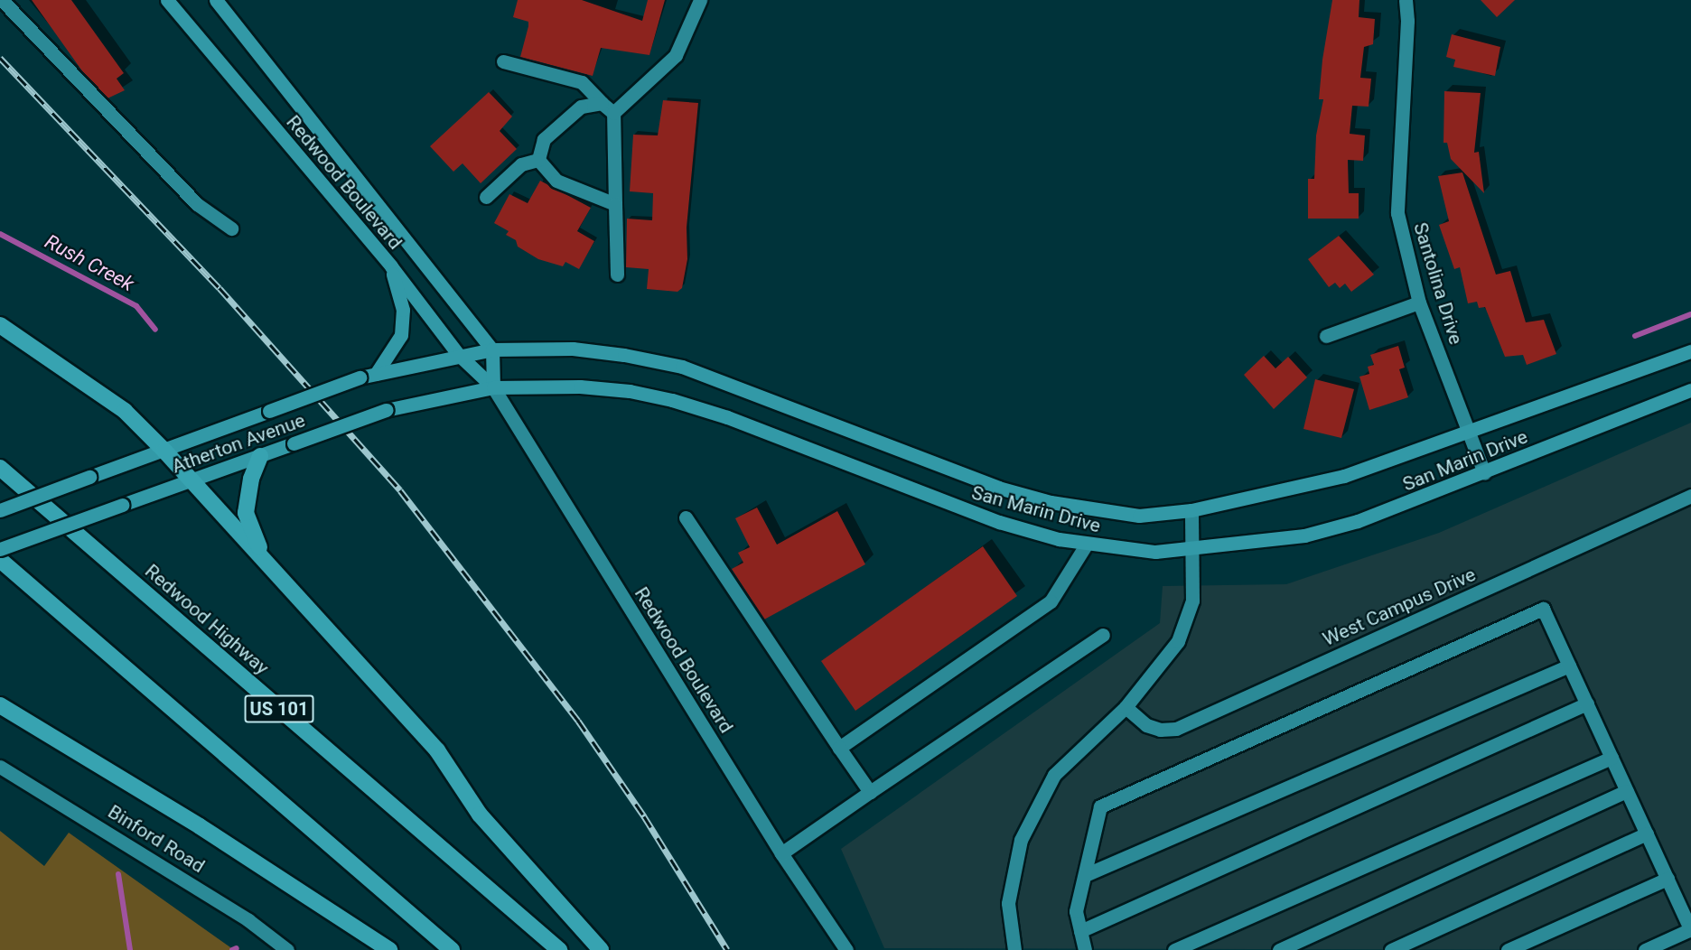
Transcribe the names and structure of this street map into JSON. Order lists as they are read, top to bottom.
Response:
{
  "streets": {
    "highway": ["Redwood Highway", "US 101"],
    "main road": ["Redwood Boulevard", "Atherton Avenue", "San Marin Drive"],
    "street": ["Santolina Drive", "West Campus Drive", "Binford Road"]
  },
  "crossings": [
    ["Redwood Boulevard", "Atherton Avenue"],
    ["Redwood Boulevard", "San Marin Drive"],
    ["Santolina Drive", "San Marin Drive"],
    ["Atherton Avenue", "San Marin Drive"]
  ],
  "water": ["Rush Creek"]
}
